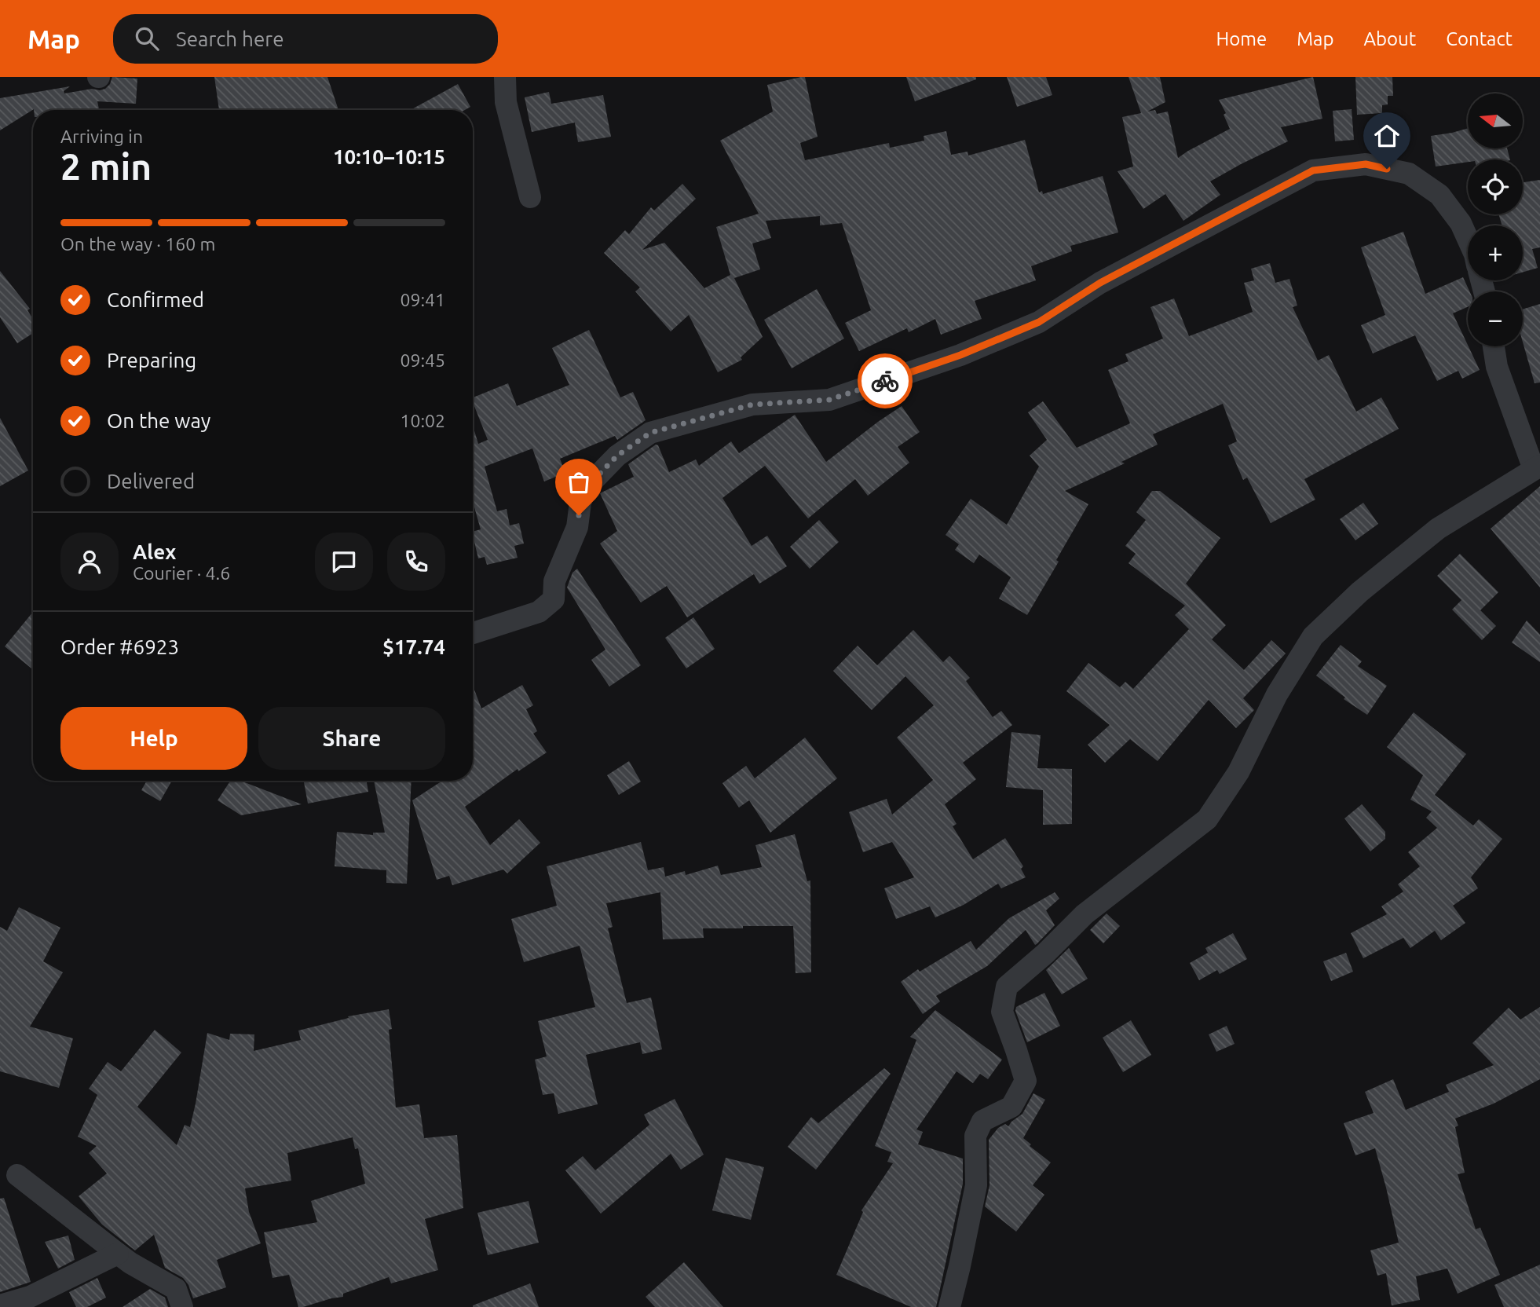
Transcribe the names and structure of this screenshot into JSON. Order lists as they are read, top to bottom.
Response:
{
  "north": "left",
  "page": {
    "header": "Map",
    "search": "Search here",
    "nav": [
      "Home",
      "Map",
      "About",
      "Contact"
    ],
    "map_buttons": ["+", "−"],
    "heading": ["2 min", "Arriving in", "10:10–10:15"],
    "panel": [
      "Alex",
      "Courier · 4.6",
      "Order #6923",
      "$17.74"
    ],
    "bar": "On the way · 160 m",
    "list": [
      ["Confirmed", "09:41"],
      ["Preparing", "09:45"],
      ["On the way", "10:02"],
      "Delivered"
    ],
    "buttons": ["Help", "Share"]
  }
}
